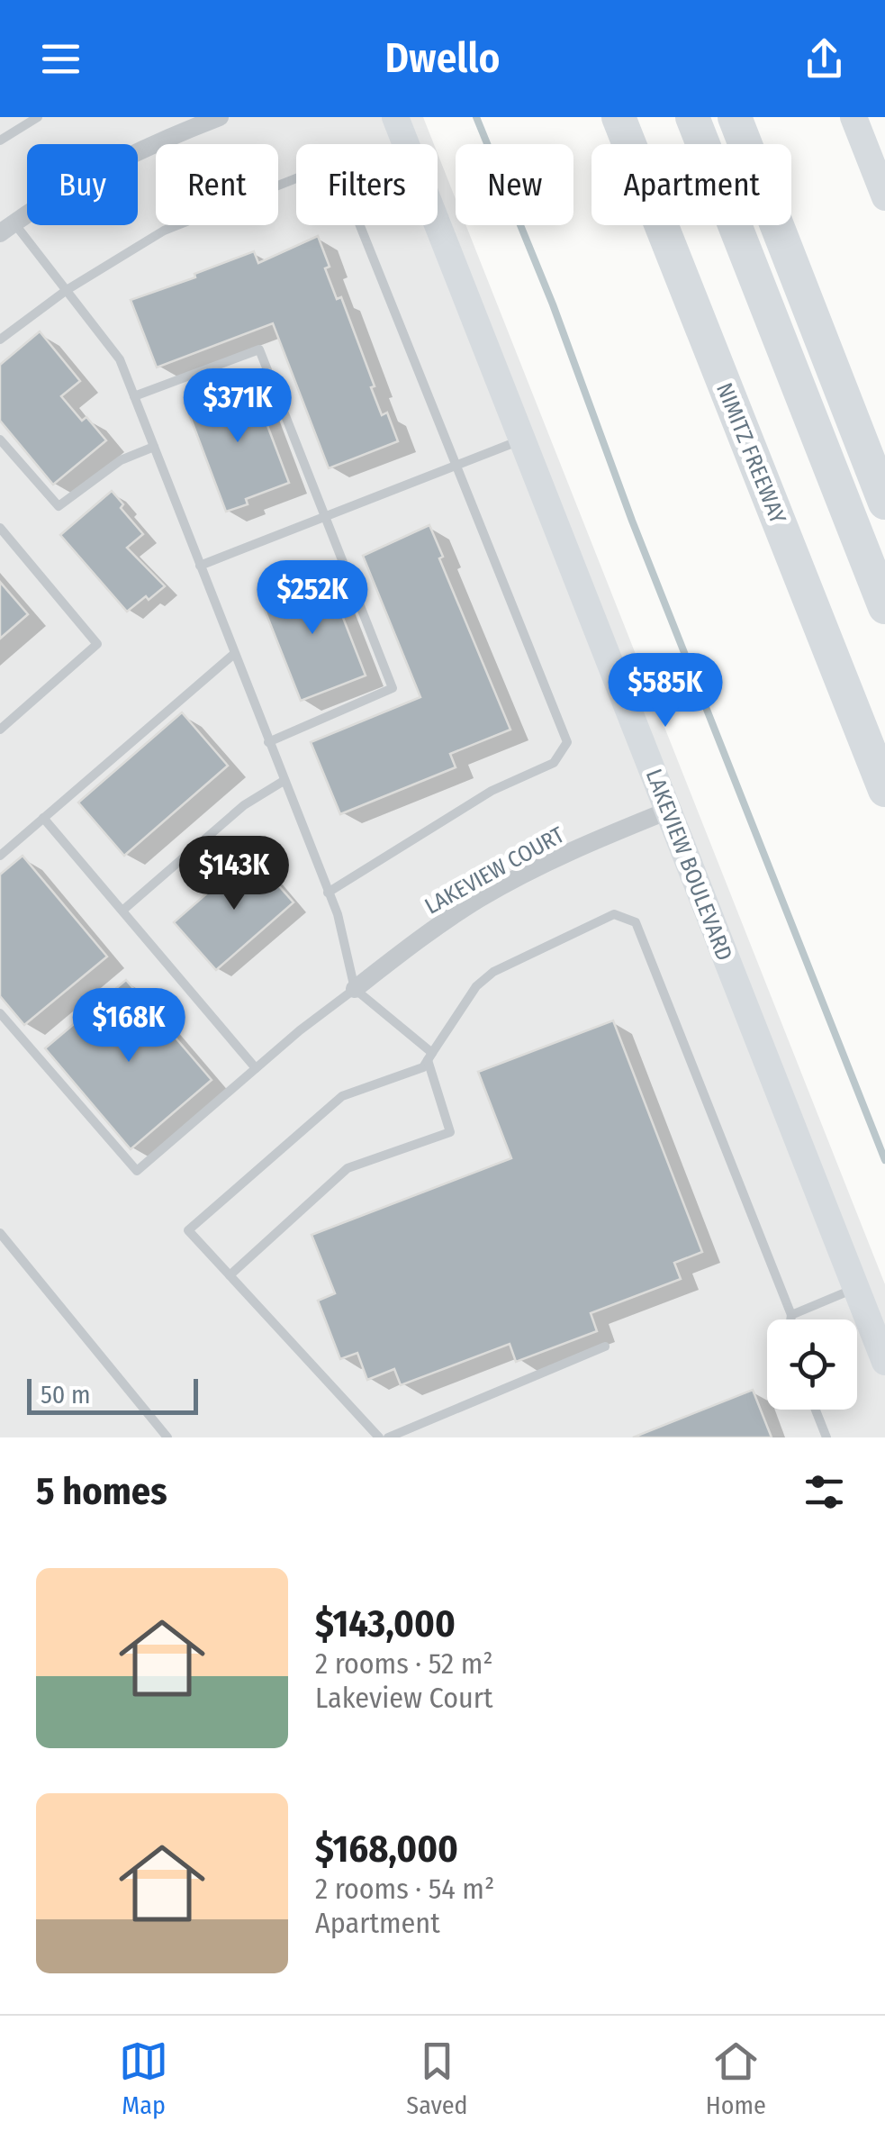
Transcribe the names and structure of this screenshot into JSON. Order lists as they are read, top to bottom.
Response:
{
  "streets": {
    "highway": ["NIMITZ FREEWAY"],
    "street": ["LAKEVIEW BOULEVARD", "LAKEVIEW COURT"]
  },
  "crossings": [
    ["LAKEVIEW BOULEVARD", "LAKEVIEW COURT"]
  ],
  "scale_bar": "50 m",
  "page": {
    "header": "Dwello",
    "chip": [
      "Buy",
      "Rent",
      "Filters",
      "New",
      "Apartment"
    ],
    "price": [
      "$371K",
      "$252K",
      "$585K",
      "$143K",
      "$168K"
    ],
    "scale": "50 m",
    "heading": "5 homes",
    "list": [
      {
        "name": "$143,000",
        "note": "2 rooms · 52 m² · Lakeview Court"
      },
      {
        "name": "$168,000",
        "note": "2 rooms · 54 m² · Apartment"
      }
    ],
    "tabs": ["Map", "Saved", "Home"]
  }
}
